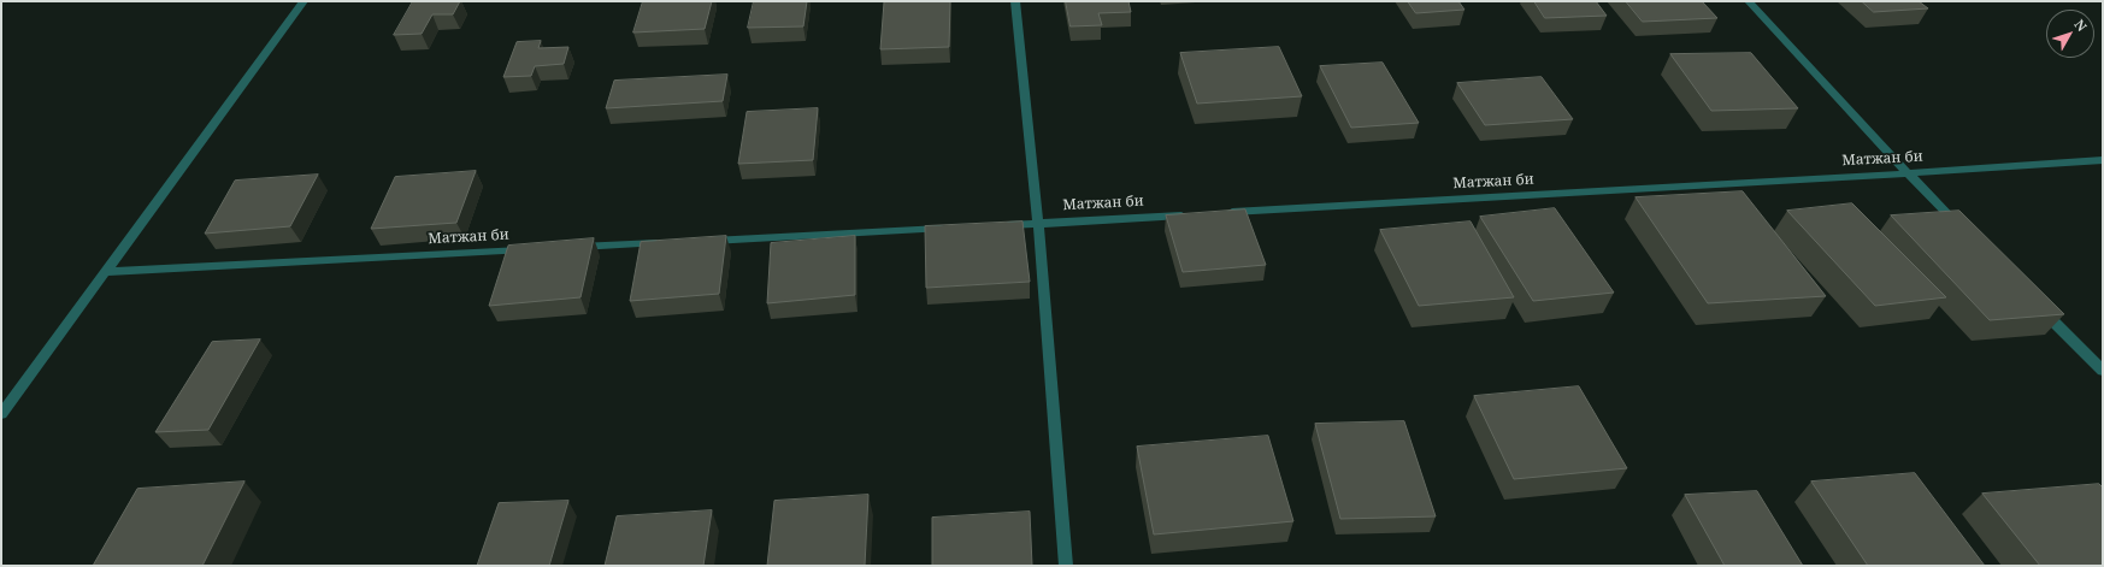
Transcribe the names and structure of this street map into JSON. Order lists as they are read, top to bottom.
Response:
{
  "streets": {
    "street": ["Матжан би"]
  },
  "north": "top right"
}
